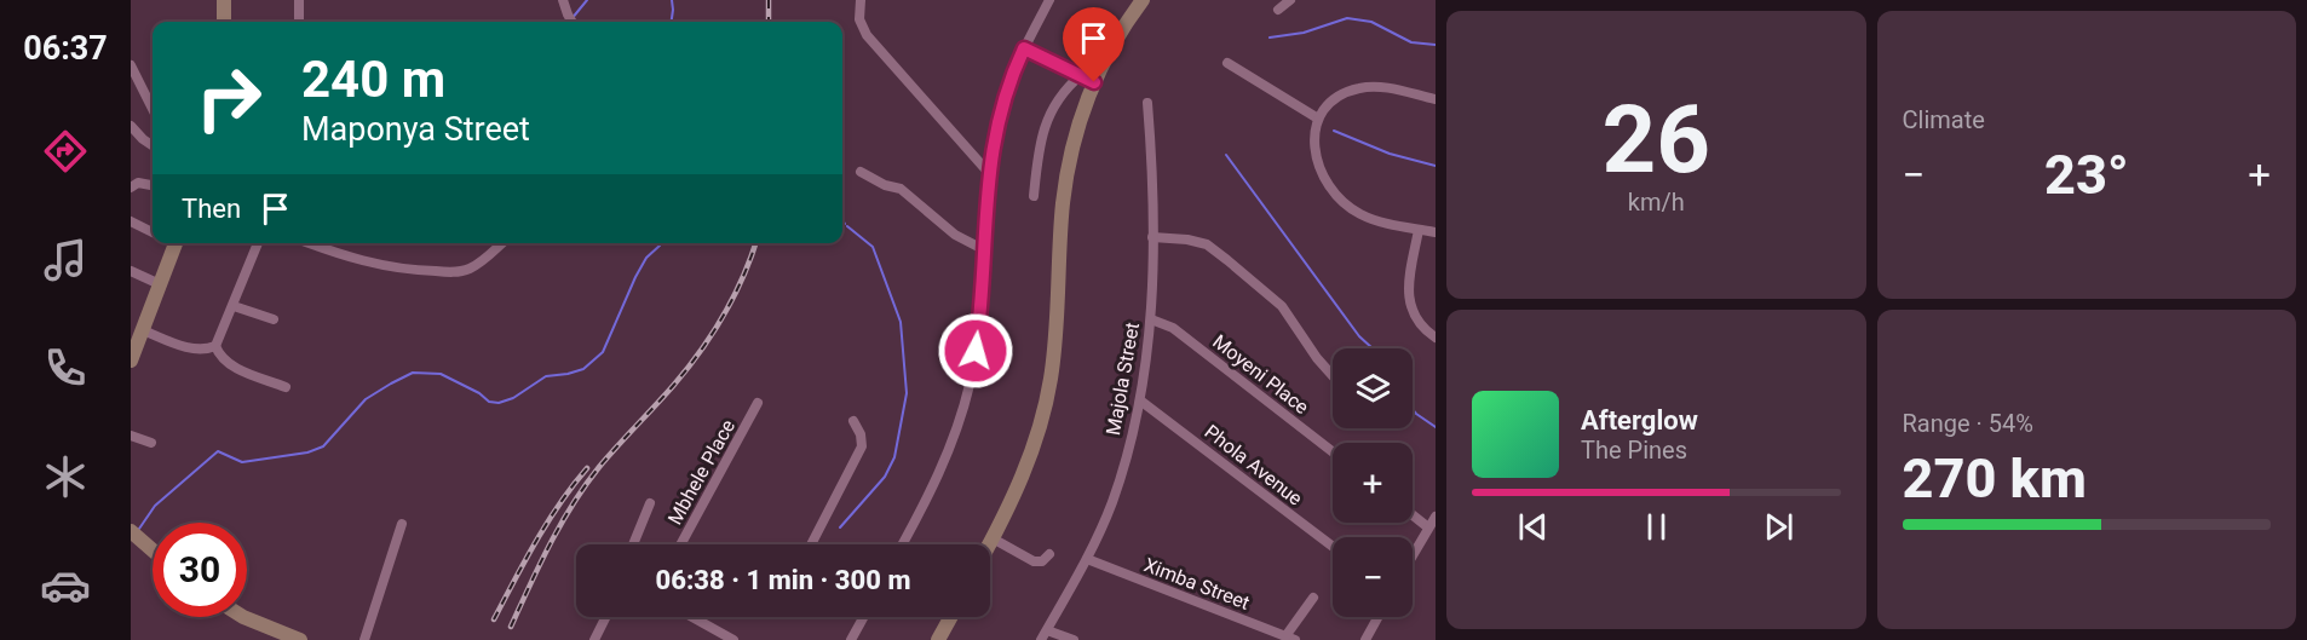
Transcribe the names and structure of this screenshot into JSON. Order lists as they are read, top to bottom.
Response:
{
  "streets": {
    "street": [
      "Moyeni Place",
      "Majola Street",
      "Phola Avenue",
      "Mbhele Place",
      "Ximba Street"
    ]
  },
  "crossings": [
    ["Moyeni Place", "Majola Street"],
    ["Majola Street", "Phola Avenue"],
    ["Majola Street", "Ximba Street"]
  ],
  "page": {
    "tabs": "06:37",
    "tile": [
      ["26", "km/h"],
      "Climate",
      ["Range · 54%", "270 km"]
    ],
    "turn": ["240 m", "Maponya Street"],
    "heat": ["−", "23°", "+"],
    "then": "Then",
    "map_buttons": ["+", "−"],
    "song": ["Afterglow", "The Pines"],
    "limit": "30",
    "trip": "06:38 · 1 min · 300 m"
  }
}
